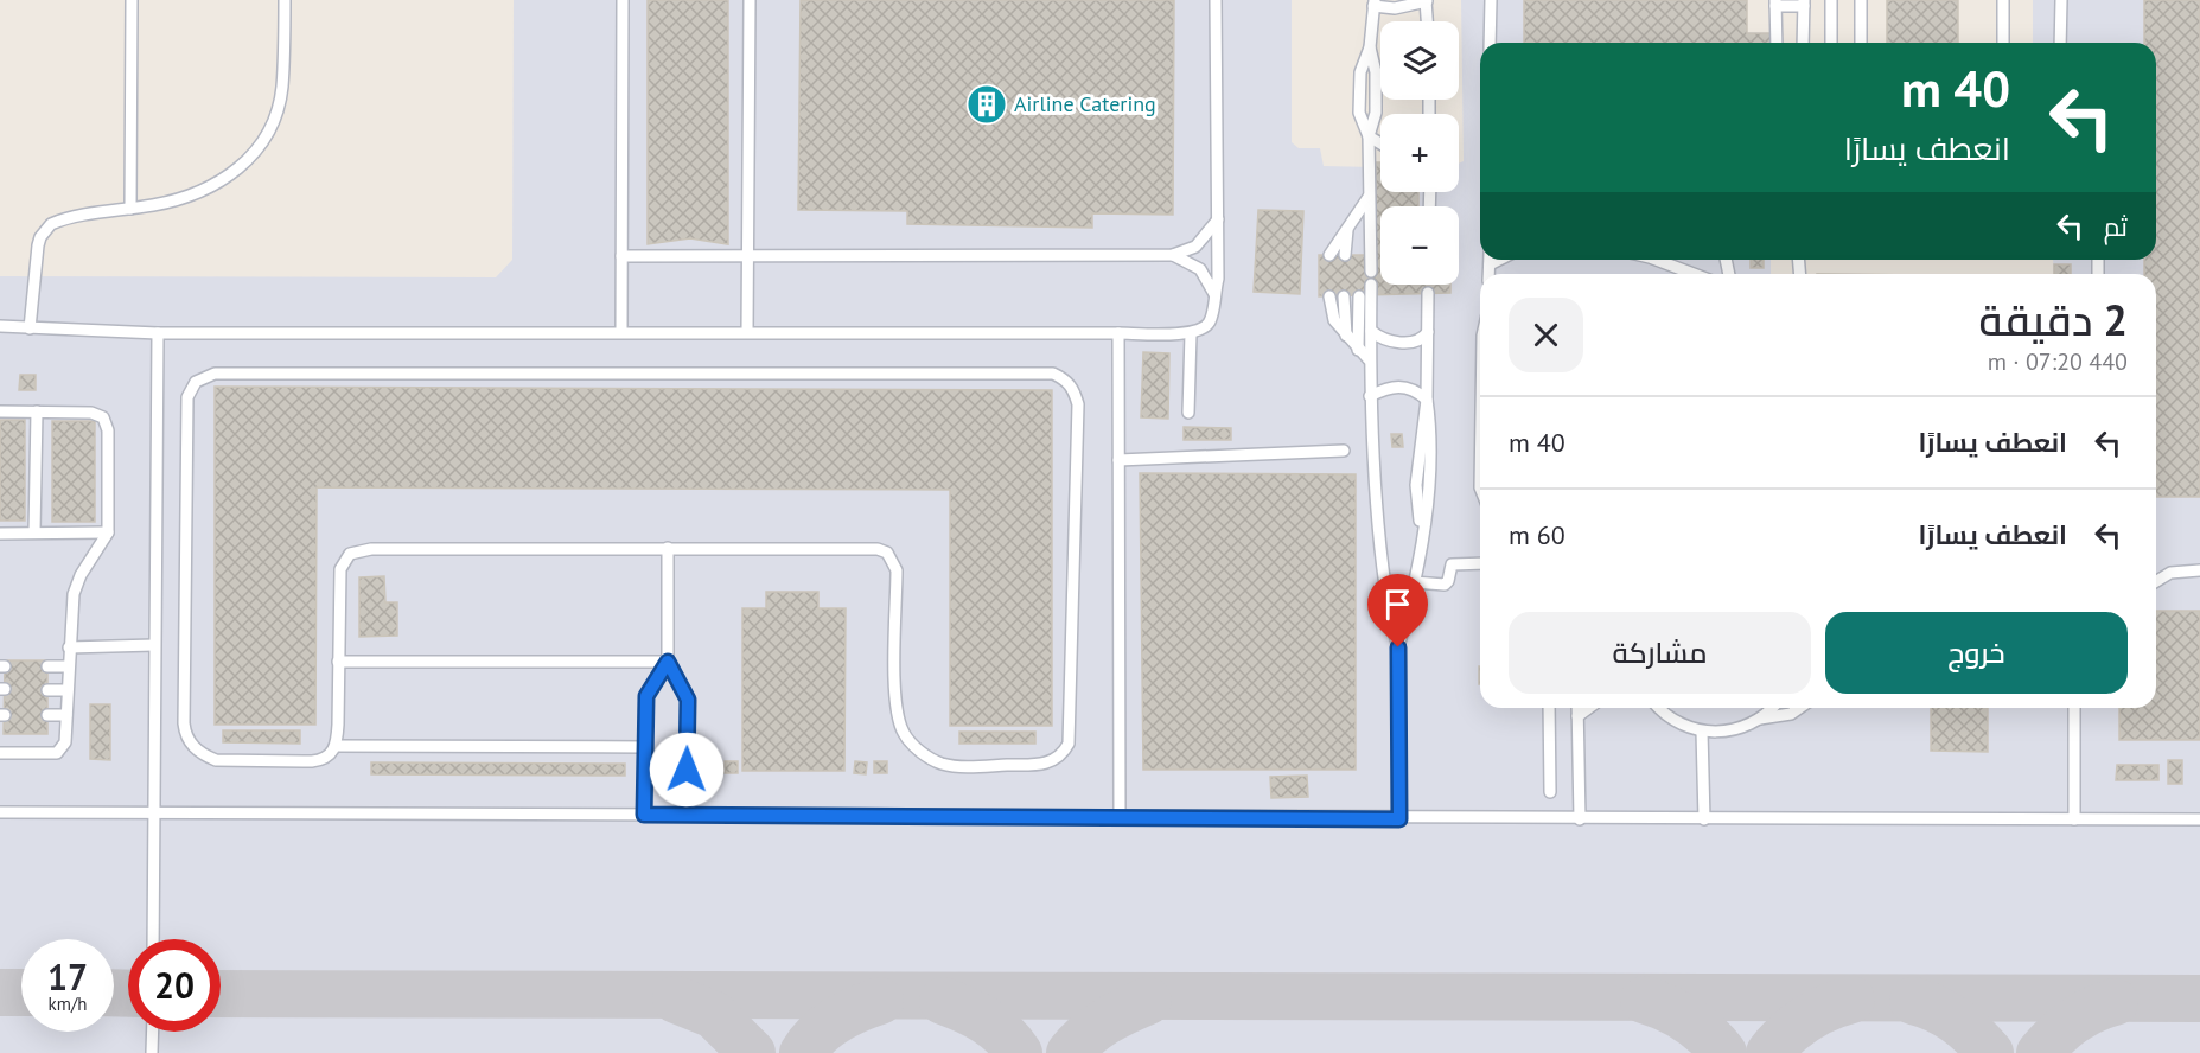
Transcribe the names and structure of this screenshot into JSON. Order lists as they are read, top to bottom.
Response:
{
  "places": {
    "building": ["Airline Catering"]
  },
  "page": {
    "map_buttons": ["+", "−"],
    "turn": ["40 m", "انعطف يسارًا"],
    "then": "ثم",
    "heading": ["2 دقيقة", "440 m · 07:20"],
    "list": [
      {
        "name": "انعطف يسارًا",
        "value": "40 m"
      },
      {
        "name": "انعطف يسارًا",
        "value": "60 m"
      }
    ],
    "buttons": ["خروج", "مشاركة"],
    "speed": "17 km/h",
    "limit": "20"
  }
}
